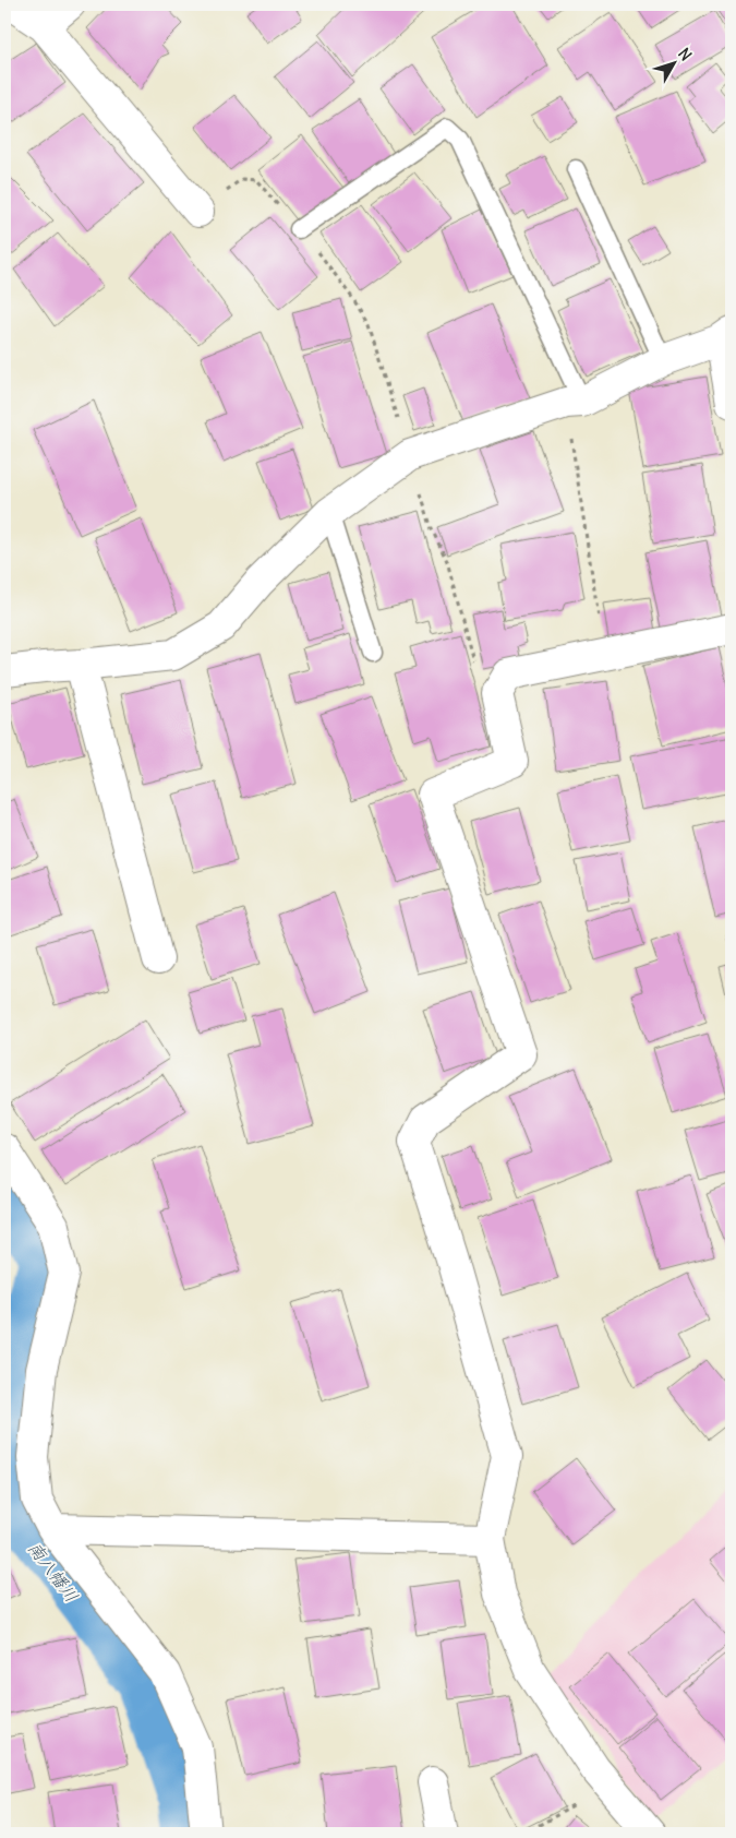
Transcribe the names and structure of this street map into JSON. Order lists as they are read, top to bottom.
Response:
{
  "water": ["南八幡川"],
  "north": "top right"
}
